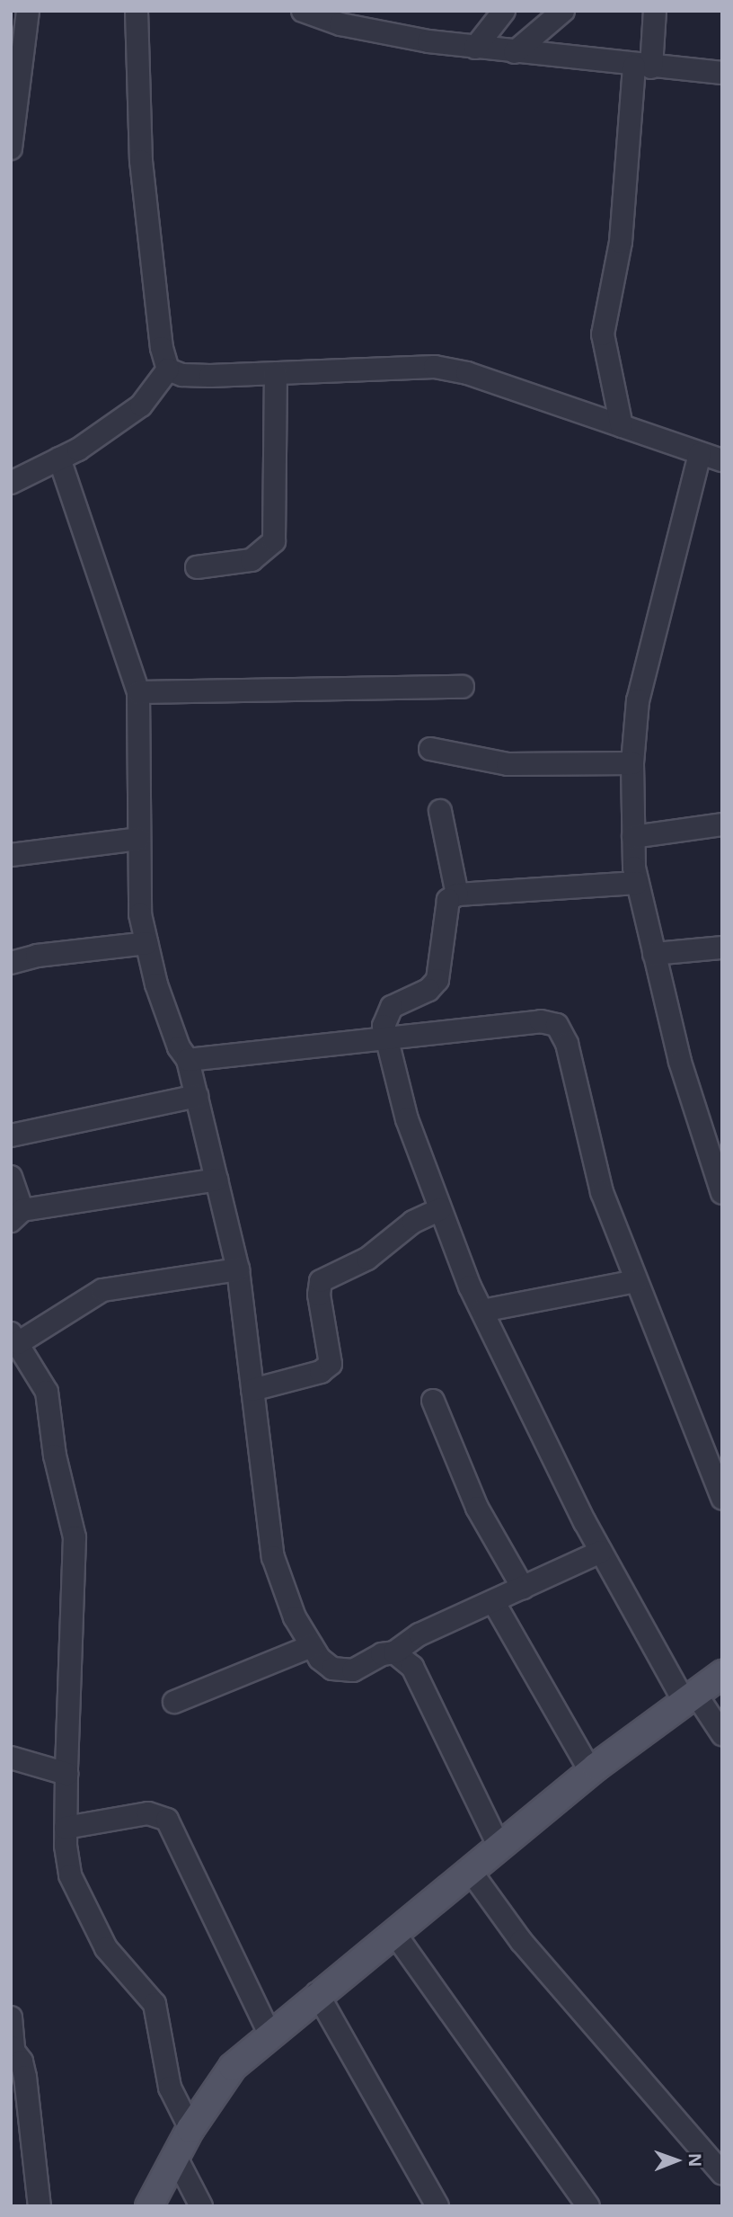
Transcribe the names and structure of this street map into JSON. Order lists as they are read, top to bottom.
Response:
{
  "north": "right"
}
